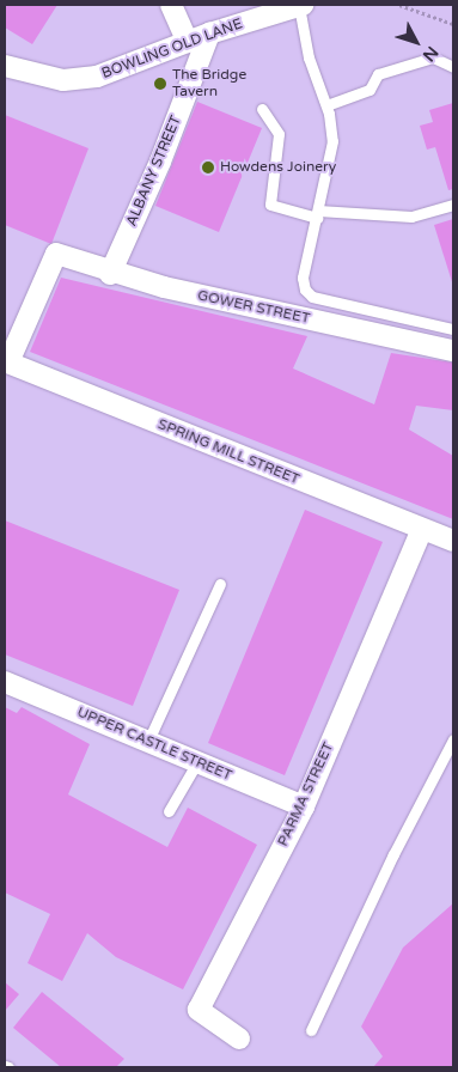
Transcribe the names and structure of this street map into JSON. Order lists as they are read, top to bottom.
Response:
{
  "streets": {
    "street": [
      "BOWLING OLD LANE",
      "ALBANY STREET",
      "GOWER STREET",
      "SPRING MILL STREET",
      "UPPER CASTLE STREET",
      "PARMA STREET"
    ]
  },
  "crossings": [
    ["BOWLING OLD LANE", "ALBANY STREET"],
    ["ALBANY STREET", "GOWER STREET"],
    ["GOWER STREET", "SPRING MILL STREET"],
    ["SPRING MILL STREET", "PARMA STREET"],
    ["UPPER CASTLE STREET", "PARMA STREET"]
  ],
  "places": ["The Bridge Tavern", "Howdens Joinery"],
  "north": "bottom right"
}
